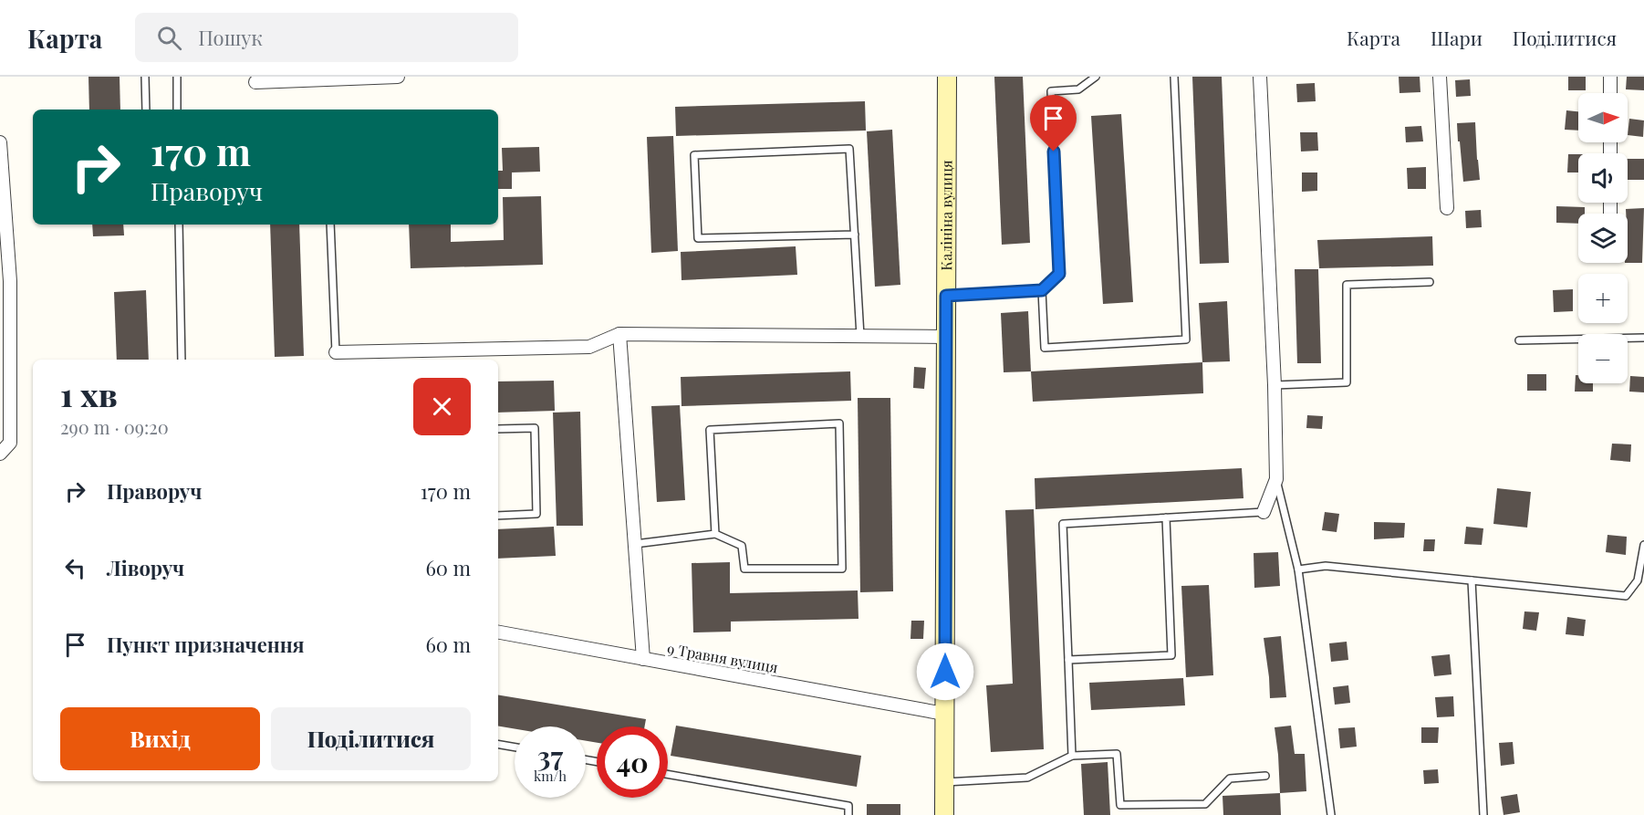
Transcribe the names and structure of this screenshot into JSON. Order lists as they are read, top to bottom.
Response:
{
  "streets": {
    "street": ["Калініна вулиця", "9 Травня вулиця"]
  },
  "crossings": [
    ["Калініна вулиця", "9 Травня вулиця"]
  ],
  "north": "right",
  "page": {
    "header": "Карта",
    "search": "Пошук",
    "nav": ["Карта", "Шари", "Поділитися"],
    "map_buttons": ["+", "−"],
    "turn": ["170 m", "Праворуч"],
    "heading": ["1 хв", "290 m · 09:20"],
    "list": [
      {
        "name": "Праворуч",
        "value": "170 m"
      },
      {
        "name": "Ліворуч",
        "value": "60 m"
      },
      {
        "name": "Пункт призначення",
        "value": "60 m"
      }
    ],
    "buttons": ["Вихід", "Поділитися"],
    "speed": "37 km/h",
    "limit": "40"
  }
}
